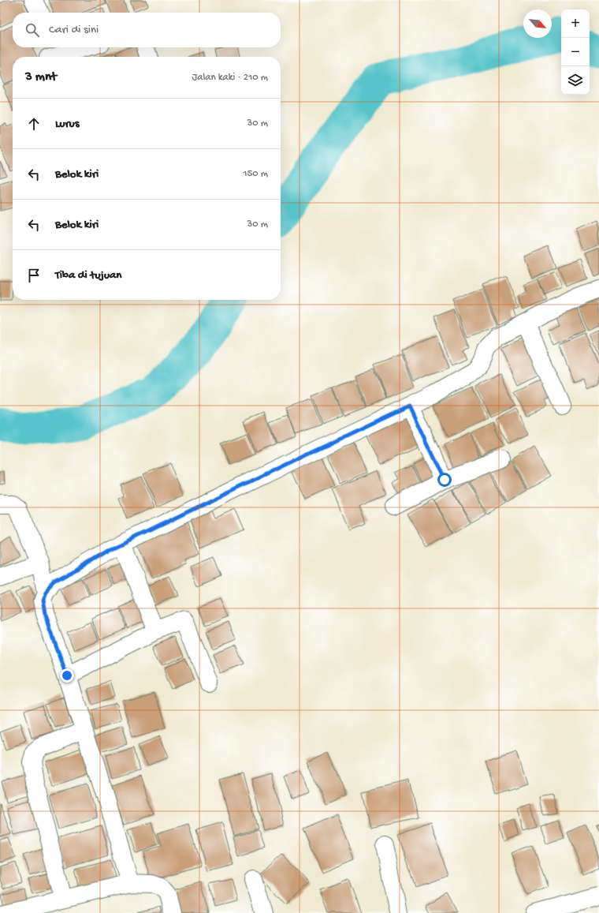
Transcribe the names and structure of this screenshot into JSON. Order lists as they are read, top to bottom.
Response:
{
  "north": "bottom right",
  "page": {
    "map_buttons": ["+", "−"],
    "search": "Cari di sini",
    "heading": ["3 mnt", "Jalan kaki · 210 m"],
    "list": [
      ["Lurus", "30 m"],
      ["Belok kiri", "150 m"],
      ["Belok kiri", "30 m"],
      "Tiba di tujuan"
    ]
  }
}
